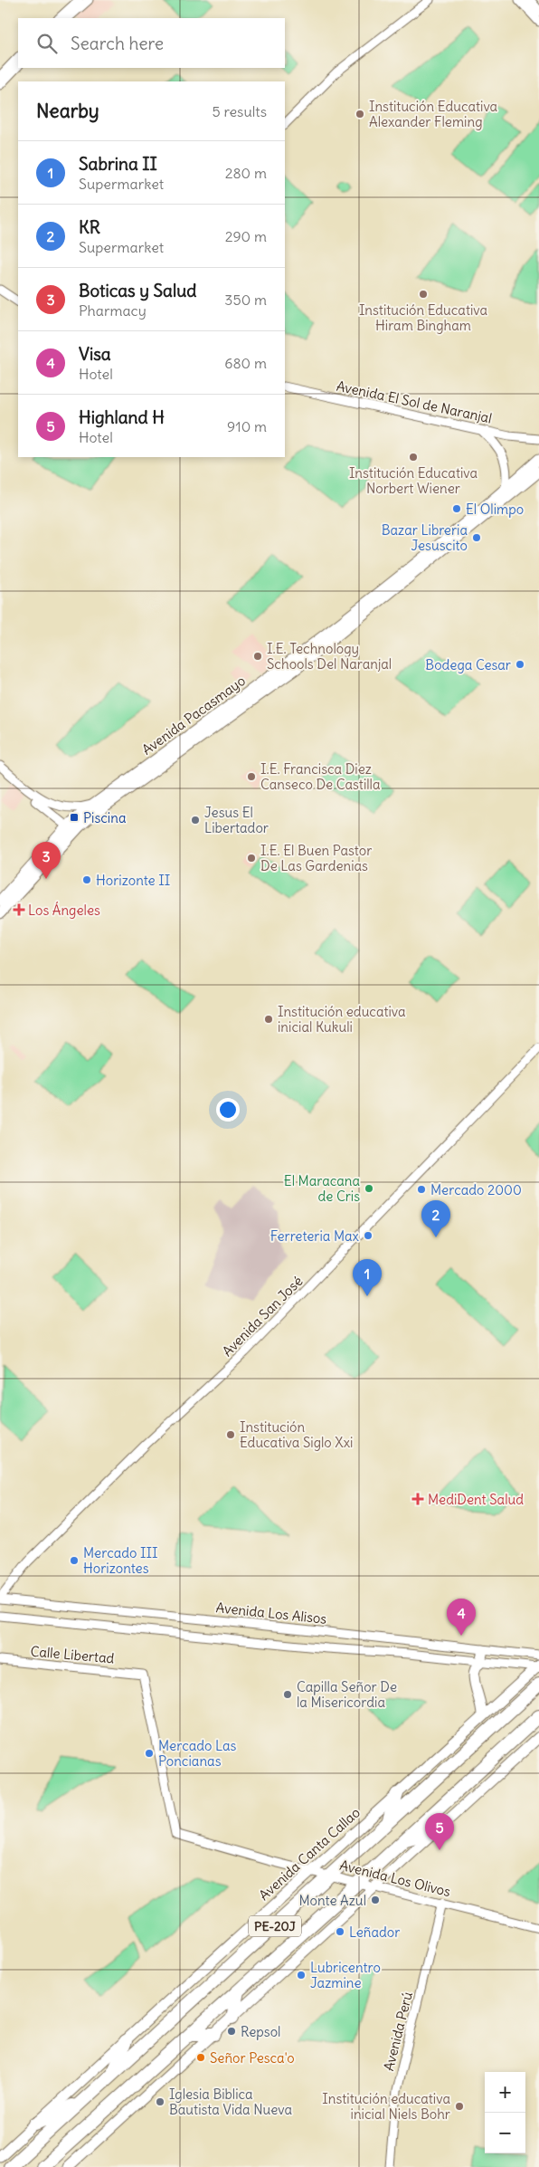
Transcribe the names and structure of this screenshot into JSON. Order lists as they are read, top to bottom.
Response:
{
  "streets": {
    "highway": ["PE-20J"],
    "main road": ["Avenida Pacasmayo", "Avenida Canta Callao"],
    "street": [
      "Avenida El Sol de Naranjal",
      "Avenida San José",
      "Avenida Los Alisos",
      "Calle Libertad",
      "Avenida Los Olivos",
      "Avenida Perú"
    ]
  },
  "crossings": [
    ["Avenida San José", "Avenida Los Alisos"],
    ["Calle Libertad", "Avenida Los Olivos"],
    ["Avenida Canta Callao", "Avenida Los Olivos"],
    ["Avenida Los Olivos", "PE-20J"],
    ["Avenida Los Olivos", "Avenida Perú"]
  ],
  "places": {
    "other": [
      "Institución Educativa Alexander Fleming",
      "Institución Educativa Hiram Bingham",
      "Institución Educativa Norbert Wiener",
      "El Olimpo",
      "Bazar Libreria Jesuscito",
      "I.E. Technology Schools Del Naranjal",
      "Bodega Cesar",
      "I.E. Francisca Diez Canseco De Castilla",
      "Jesus El Libertador",
      "I.E. El Buen Pastor De Las Gardenias",
      "Horizonte II",
      "Institución educativa inicial Kukuli",
      "El Maracana de Cris",
      "Mercado 2000",
      "Ferreteria Max",
      "Institución Educativa Siglo Xxi",
      "Mercado III Horizontes",
      "Capilla Señor De la Misericordia",
      "Mercado Las Poncianas",
      "Monte Azul",
      "Leñador",
      "Lubricentro Jazmine",
      "Repsol",
      "Señor Pesca'o",
      "Iglesia Biblica Bautista Vida Nueva",
      "Institución educativa inicial Niels Bohr"
    ],
    "transit": ["Piscina"],
    "health": ["Los Ángeles", "MediDent Salud"]
  },
  "page": {
    "search": "Search here",
    "heading": ["Nearby", "5 results"],
    "list": [
      {
        "mark": "1",
        "name": "Sabrina II",
        "note": "Supermarket",
        "value": "280 m"
      },
      {
        "mark": "2",
        "name": "KR",
        "note": "Supermarket",
        "value": "290 m"
      },
      {
        "mark": "3",
        "name": "Boticas y Salud",
        "note": "Pharmacy",
        "value": "350 m"
      },
      {
        "mark": "4",
        "name": "Visa",
        "note": "Hotel",
        "value": "680 m"
      },
      {
        "mark": "5",
        "name": "Highland H",
        "note": "Hotel",
        "value": "910 m"
      }
    ],
    "pins": [
      "3",
      "2",
      "1",
      "4",
      "5"
    ],
    "map_buttons": ["+", "−"]
  }
}
